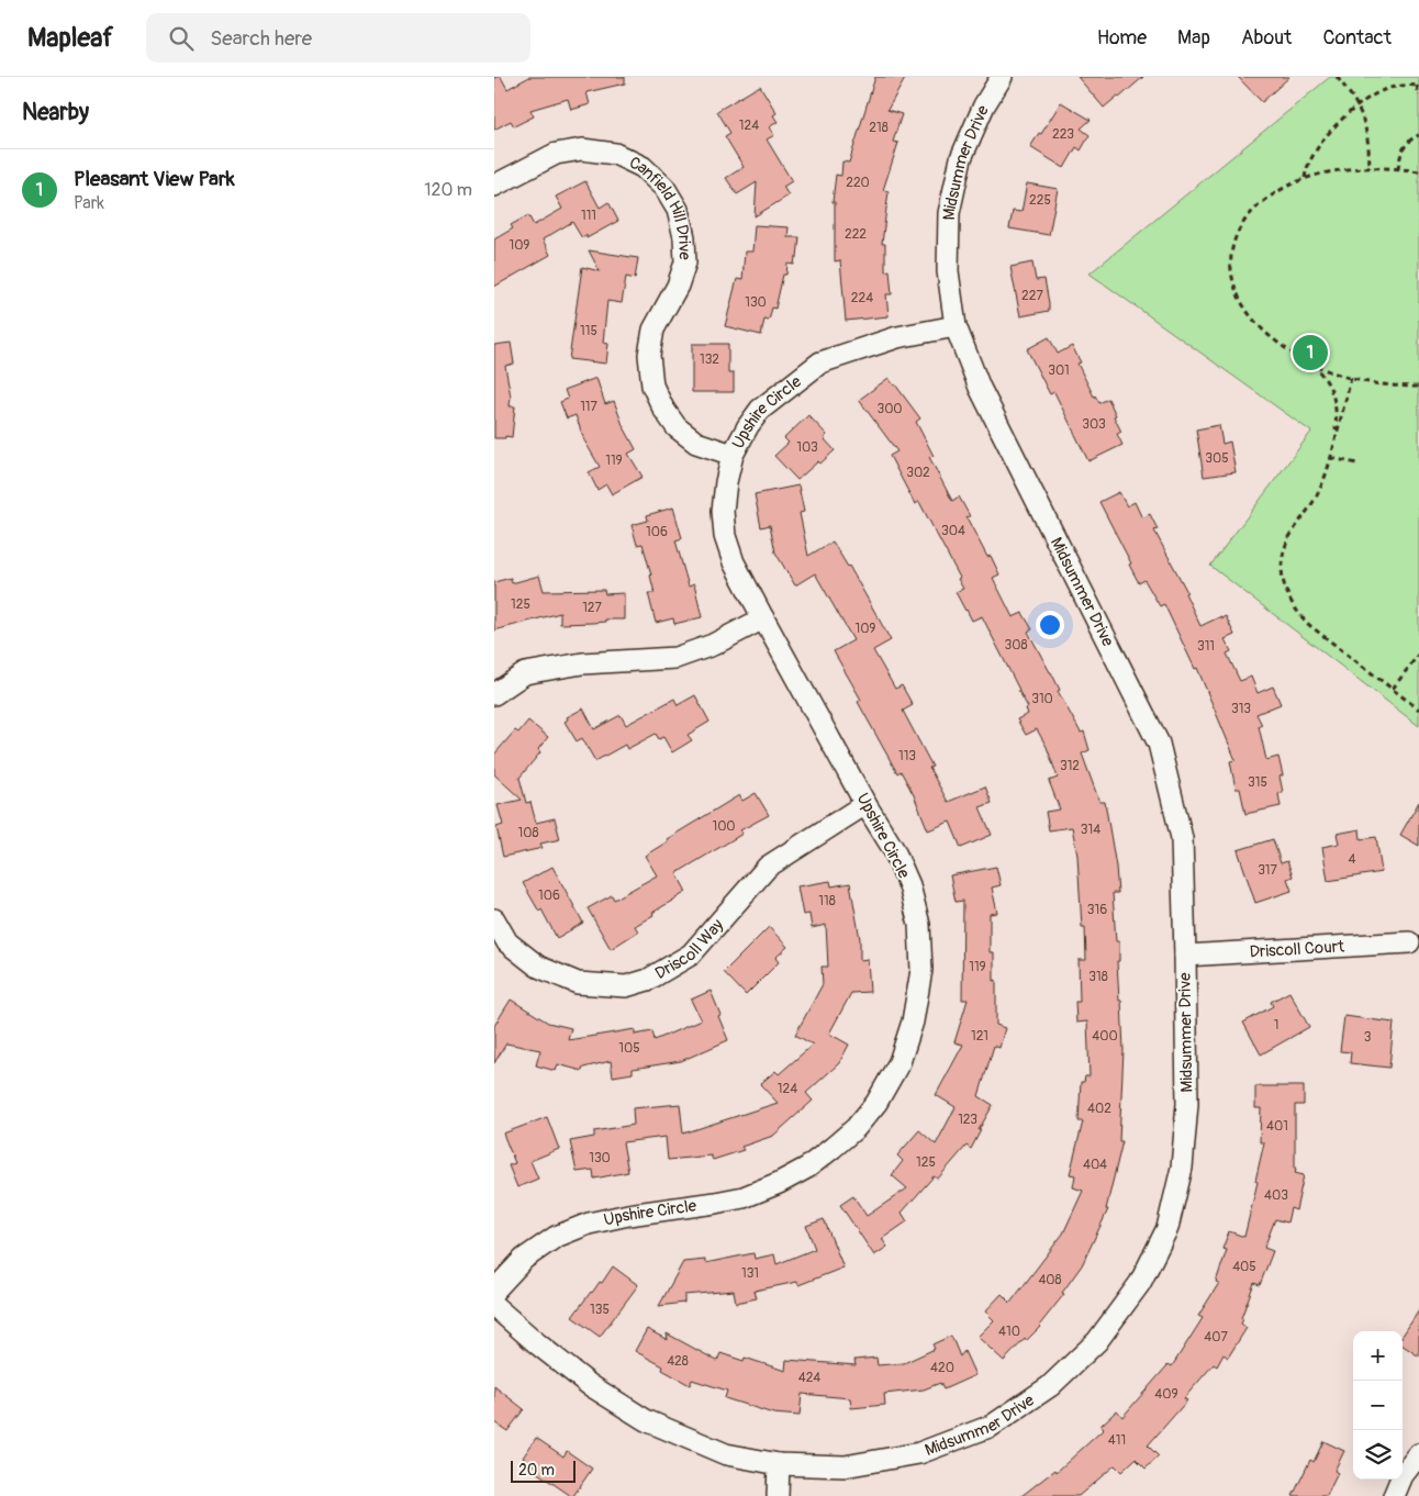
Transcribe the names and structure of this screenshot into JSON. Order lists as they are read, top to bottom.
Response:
{
  "streets": {
    "street": [
      "Midsummer Drive",
      "Canfield Hill Drive",
      "Upshire Circle",
      "Driscoll Way",
      "Driscoll Court"
    ]
  },
  "crossings": [
    ["Midsummer Drive", "Upshire Circle"],
    ["Midsummer Drive", "Driscoll Court"],
    ["Canfield Hill Drive", "Upshire Circle"],
    ["Upshire Circle", "Driscoll Way"]
  ],
  "house_numbers": [
    "124",
    "218",
    "223",
    "220",
    "225",
    "111",
    "222",
    "109",
    "227",
    "224",
    "130",
    "115",
    "132",
    "301",
    "117",
    "300",
    "303",
    "103",
    "305",
    "119",
    "302",
    "304",
    "106",
    "125",
    "127",
    "109",
    "308",
    "311",
    "310",
    "313",
    "113",
    "312",
    "315",
    "100",
    "314",
    "108",
    "4",
    "317",
    "106",
    "118",
    "316",
    "119",
    "318",
    "1",
    "121",
    "400",
    "3",
    "105",
    "124",
    "402",
    "123",
    "401",
    "130",
    "125",
    "404",
    "403",
    "405",
    "131",
    "408",
    "135",
    "410",
    "407",
    "428",
    "420",
    "424",
    "409",
    "411"
  ],
  "scale_bar": "20 m",
  "page": {
    "header": "Mapleaf",
    "search": "Search here",
    "nav": [
      "Home",
      "Map",
      "About",
      "Contact"
    ],
    "heading": "Nearby",
    "list": [
      {
        "mark": "1",
        "name": "Pleasant View Park",
        "note": "Park",
        "value": "120 m"
      }
    ],
    "pins": "1",
    "map_buttons": ["+", "−"],
    "scale": "20 m"
  }
}
